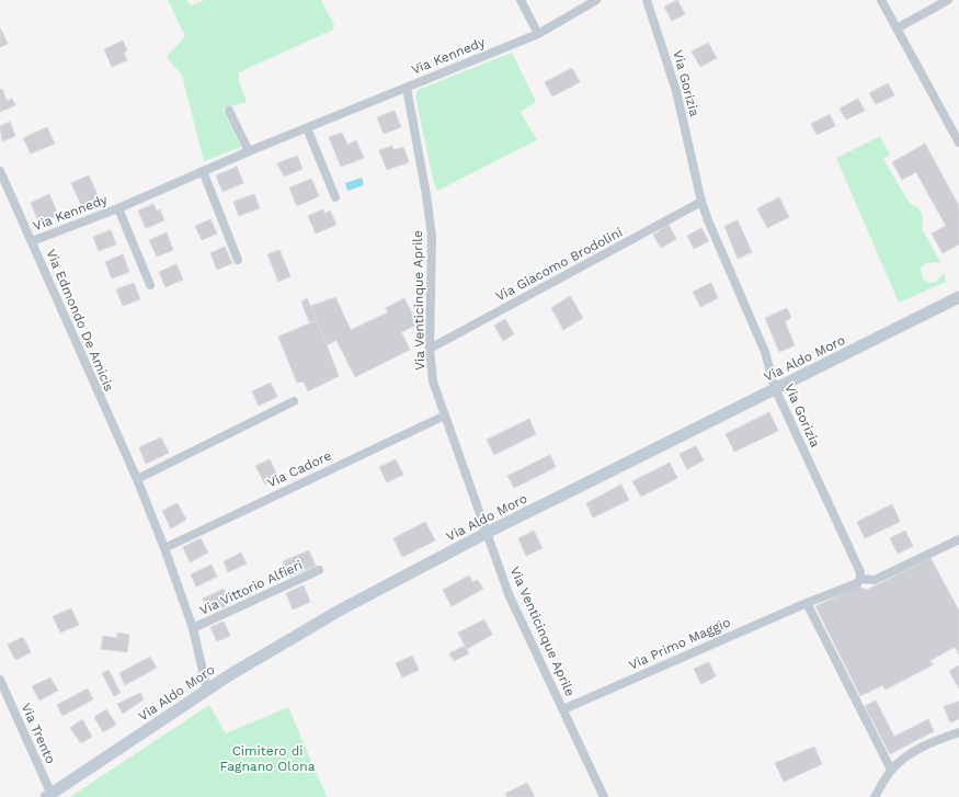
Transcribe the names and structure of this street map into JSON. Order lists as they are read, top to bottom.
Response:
{
  "streets": {
    "main road": ["Via Aldo Moro"],
    "street": [
      "Via Kennedy",
      "Via Gorizia",
      "Via Giacomo Brodolini",
      "Via Venticinque Aprile",
      "Via Edmondo De Amicis",
      "Via Cadore",
      "Via Vittorio Alfieri",
      "Via Primo Maggio",
      "Via Trento"
    ]
  },
  "crossings": [
    ["Via Kennedy", "Via Venticinque Aprile"],
    ["Via Kennedy", "Via Edmondo De Amicis"],
    ["Via Gorizia", "Via Giacomo Brodolini"],
    ["Via Gorizia", "Via Aldo Moro"],
    ["Via Giacomo Brodolini", "Via Venticinque Aprile"],
    ["Via Venticinque Aprile", "Via Aldo Moro"],
    ["Via Venticinque Aprile", "Via Cadore"],
    ["Via Venticinque Aprile", "Via Primo Maggio"],
    ["Via Edmondo De Amicis", "Via Aldo Moro"],
    ["Via Edmondo De Amicis", "Via Cadore"],
    ["Via Edmondo De Amicis", "Via Vittorio Alfieri"],
    ["Via Aldo Moro", "Via Trento"]
  ],
  "parks": ["Cimitero di Fagnano Olona"]
}
